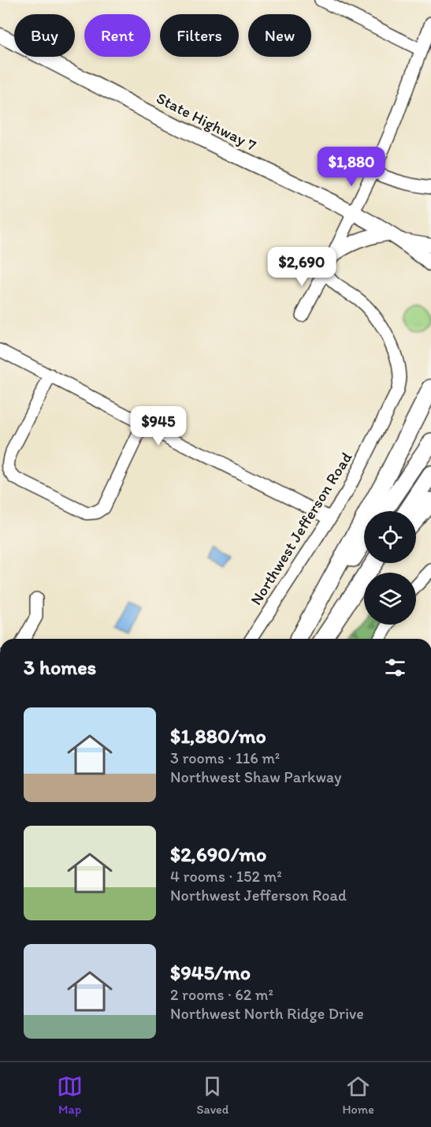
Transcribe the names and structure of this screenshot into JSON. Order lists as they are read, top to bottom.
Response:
{
  "streets": {
    "main road": ["State Highway 7"],
    "street": ["Northwest Jefferson Road"]
  },
  "page": {
    "chip": [
      "Buy",
      "Rent",
      "Filters",
      "New"
    ],
    "price": ["$1,880", "$2,690", "$945"],
    "heading": "3 homes",
    "list": [
      {
        "name": "$1,880/mo",
        "note": "3 rooms · 116 m² · Northwest Shaw Parkway"
      },
      {
        "name": "$2,690/mo",
        "note": "4 rooms · 152 m² · Northwest Jefferson Road"
      },
      {
        "name": "$945/mo",
        "note": "2 rooms · 62 m² · Northwest North Ridge Drive"
      }
    ],
    "tabs": ["Map", "Saved", "Home"]
  }
}
